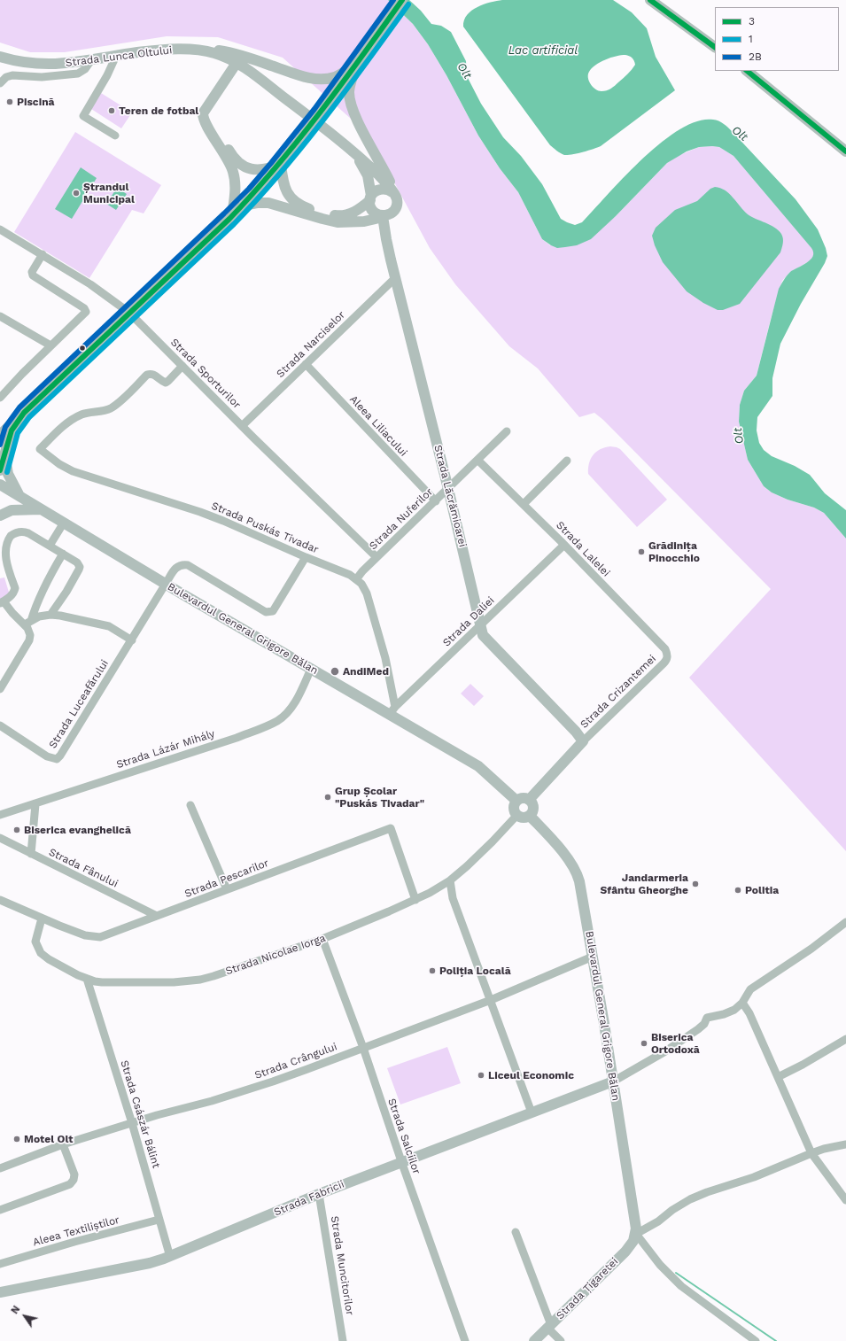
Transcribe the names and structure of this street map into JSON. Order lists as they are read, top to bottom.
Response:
{
  "streets": {
    "main road": [
      "Strada Lunca Oltului",
      "Strada Lăcrămioarei",
      "Bulevardul General Grigore Bălan",
      "Strada Fabricii",
      "Strada Țigaretei"
    ],
    "street": [
      "Strada Narciselor",
      "Strada Sporturilor",
      "Aleea Liliacului",
      "Strada Nuferilor",
      "Strada Puskás Tivadar",
      "Strada Lalelei",
      "Strada Daliei",
      "Strada Crizantemei",
      "Strada Luceafărului",
      "Strada Lázár Mihály",
      "Strada Fânului",
      "Strada Pescarilor",
      "Strada Nicolae Iorga",
      "Strada Crângului",
      "Strada Császár Bálint",
      "Strada Salciilor",
      "Aleea Textiliștilor",
      "Strada Muncitorilor"
    ]
  },
  "crossings": [
    ["Strada Lunca Oltului", "Strada Lăcrămioarei"],
    ["Strada Narciselor", "Strada Sporturilor"],
    ["Strada Narciselor", "Aleea Liliacului"],
    ["Strada Narciselor", "Strada Lăcrămioarei"],
    ["Strada Sporturilor", "Strada Nuferilor"],
    ["Strada Sporturilor", "Strada Puskás Tivadar"],
    ["Aleea Liliacului", "Strada Nuferilor"],
    ["Strada Lăcrămioarei", "Strada Nuferilor"],
    ["Strada Lăcrămioarei", "Strada Daliei"],
    ["Strada Lăcrămioarei", "Strada Crizantemei"],
    ["Strada Nuferilor", "Strada Puskás Tivadar"],
    ["Strada Nuferilor", "Strada Lalelei"],
    ["Strada Puskás Tivadar", "Strada Daliei"],
    ["Strada Puskás Tivadar", "Bulevardul General Grigore Bălan"],
    ["Strada Puskás Tivadar", "Strada Luceafărului"],
    ["Strada Lalelei", "Strada Daliei"],
    ["Strada Lalelei", "Strada Crizantemei"],
    ["Strada Daliei", "Bulevardul General Grigore Bălan"],
    ["Bulevardul General Grigore Bălan", "Strada Luceafărului"],
    ["Bulevardul General Grigore Bălan", "Strada Lázár Mihály"],
    ["Bulevardul General Grigore Bălan", "Strada Nicolae Iorga"],
    ["Bulevardul General Grigore Bălan", "Strada Crângului"],
    ["Bulevardul General Grigore Bălan", "Strada Fabricii"],
    ["Bulevardul General Grigore Bălan", "Strada Țigaretei"],
    ["Strada Fânului", "Strada Pescarilor"],
    ["Strada Pescarilor", "Strada Nicolae Iorga"],
    ["Strada Nicolae Iorga", "Strada Császár Bálint"],
    ["Strada Nicolae Iorga", "Strada Salciilor"],
    ["Strada Crângului", "Strada Császár Bálint"],
    ["Strada Crângului", "Strada Salciilor"],
    ["Strada Császár Bálint", "Strada Fabricii"],
    ["Strada Császár Bálint", "Aleea Textiliștilor"],
    ["Strada Salciilor", "Strada Fabricii"],
    ["Strada Fabricii", "Strada Muncitorilor"]
  ],
  "water": ["Lac artificial", "Olt"],
  "places": [
    "Piscină",
    "Teren de fotbal",
    "Ștrandul Municipal",
    "Grădinița Pinocchio",
    "AndiMed",
    "Grup Școlar \"Puskás Tivadar\"",
    "Biserica evanghelică",
    "Jandarmeria Sfântu Gheorghe",
    "Politia",
    "Poliția Locală",
    "Biserica Ortodoxă",
    "Liceul Economic",
    "Motel Olt"
  ],
  "lines": ["transit line 3", "transit line 2B", "transit line 1"],
  "legend": ["3", "1", "2B"],
  "north": "top left"
}
